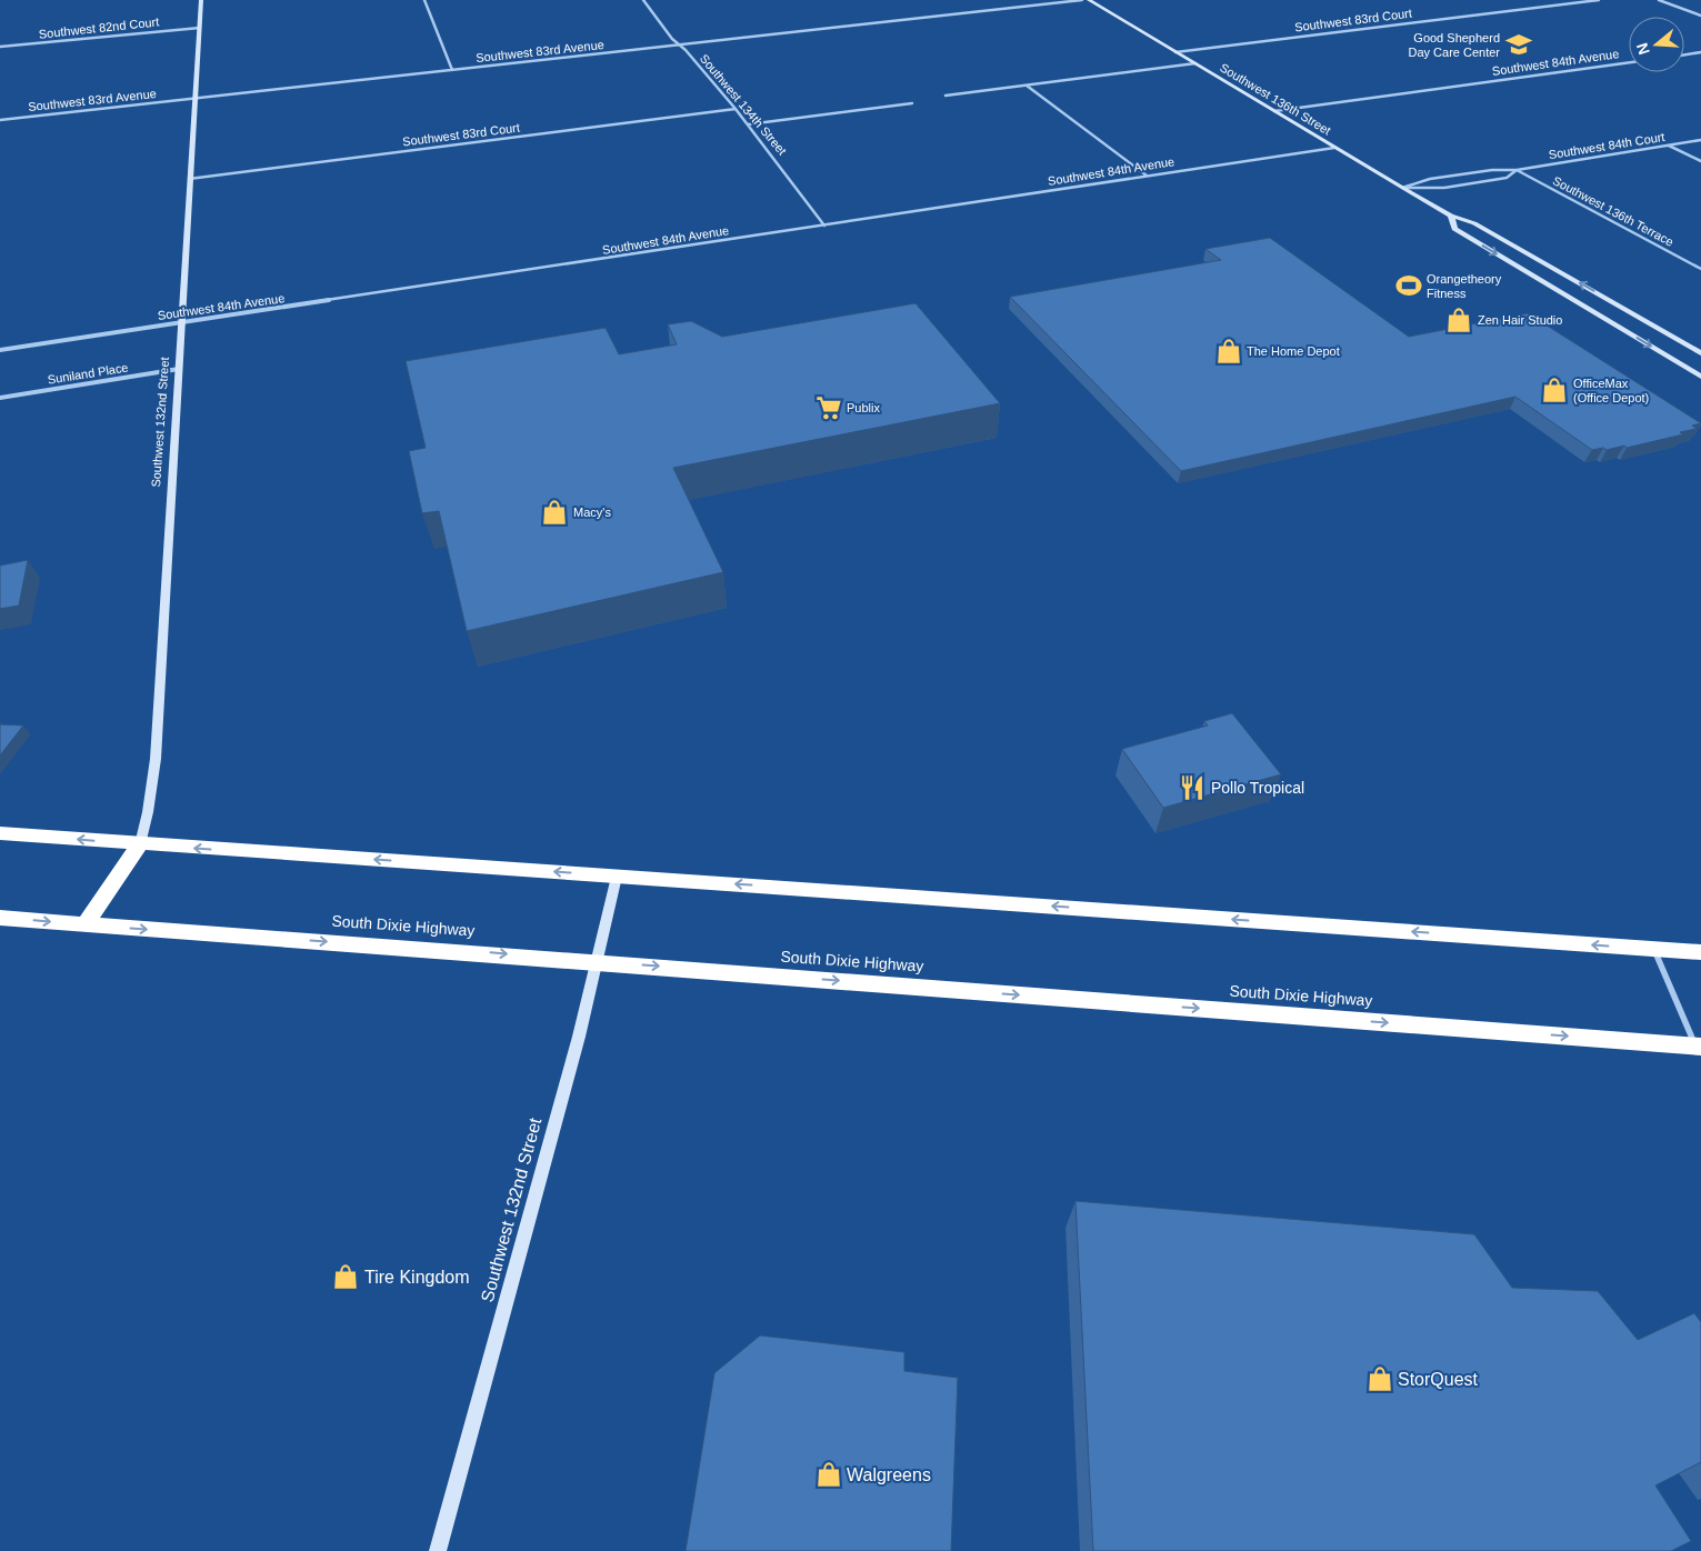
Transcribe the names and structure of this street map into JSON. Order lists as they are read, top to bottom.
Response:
{
  "streets": {
    "highway": ["South Dixie Highway"],
    "street": [
      "Southwest 83rd Court",
      "Southwest 82nd Court",
      "Southwest 83rd Avenue",
      "Southwest 84th Avenue",
      "Southwest 136th Street",
      "Southwest 134th Street",
      "Southwest 84th Court",
      "Southwest 136th Terrace",
      "Suniland Place",
      "Southwest 132nd Street"
    ]
  },
  "crossings": [
    ["Southwest 83rd Court", "Southwest 136th Street"],
    ["Southwest 83rd Court", "Southwest 134th Street"],
    ["Southwest 83rd Court", "Southwest 132nd Street"],
    ["Southwest 82nd Court", "Southwest 132nd Street"],
    ["Southwest 83rd Avenue", "Southwest 134th Street"],
    ["Southwest 83rd Avenue", "Southwest 132nd Street"],
    ["Southwest 84th Avenue", "Southwest 136th Street"],
    ["Southwest 84th Avenue", "Southwest 134th Street"],
    ["Southwest 84th Avenue", "Southwest 132nd Street"],
    ["Southwest 136th Street", "Southwest 84th Court"],
    ["Southwest 84th Court", "Southwest 136th Terrace"],
    ["Suniland Place", "Southwest 132nd Street"],
    ["Southwest 132nd Street", "South Dixie Highway"]
  ],
  "places": {
    "school or university": ["Good Shepherd Day Care Center"],
    "sports": ["Orangetheory Fitness"],
    "shop": [
      "Zen Hair Studio",
      "The Home Depot",
      "OfficeMax (Office Depot)",
      "Macy's",
      "Tire Kingdom",
      "StorQuest",
      "Walgreens"
    ],
    "supermarket": ["Publix"],
    "restaurant": ["Pollo Tropical"]
  },
  "north": "left"
}
